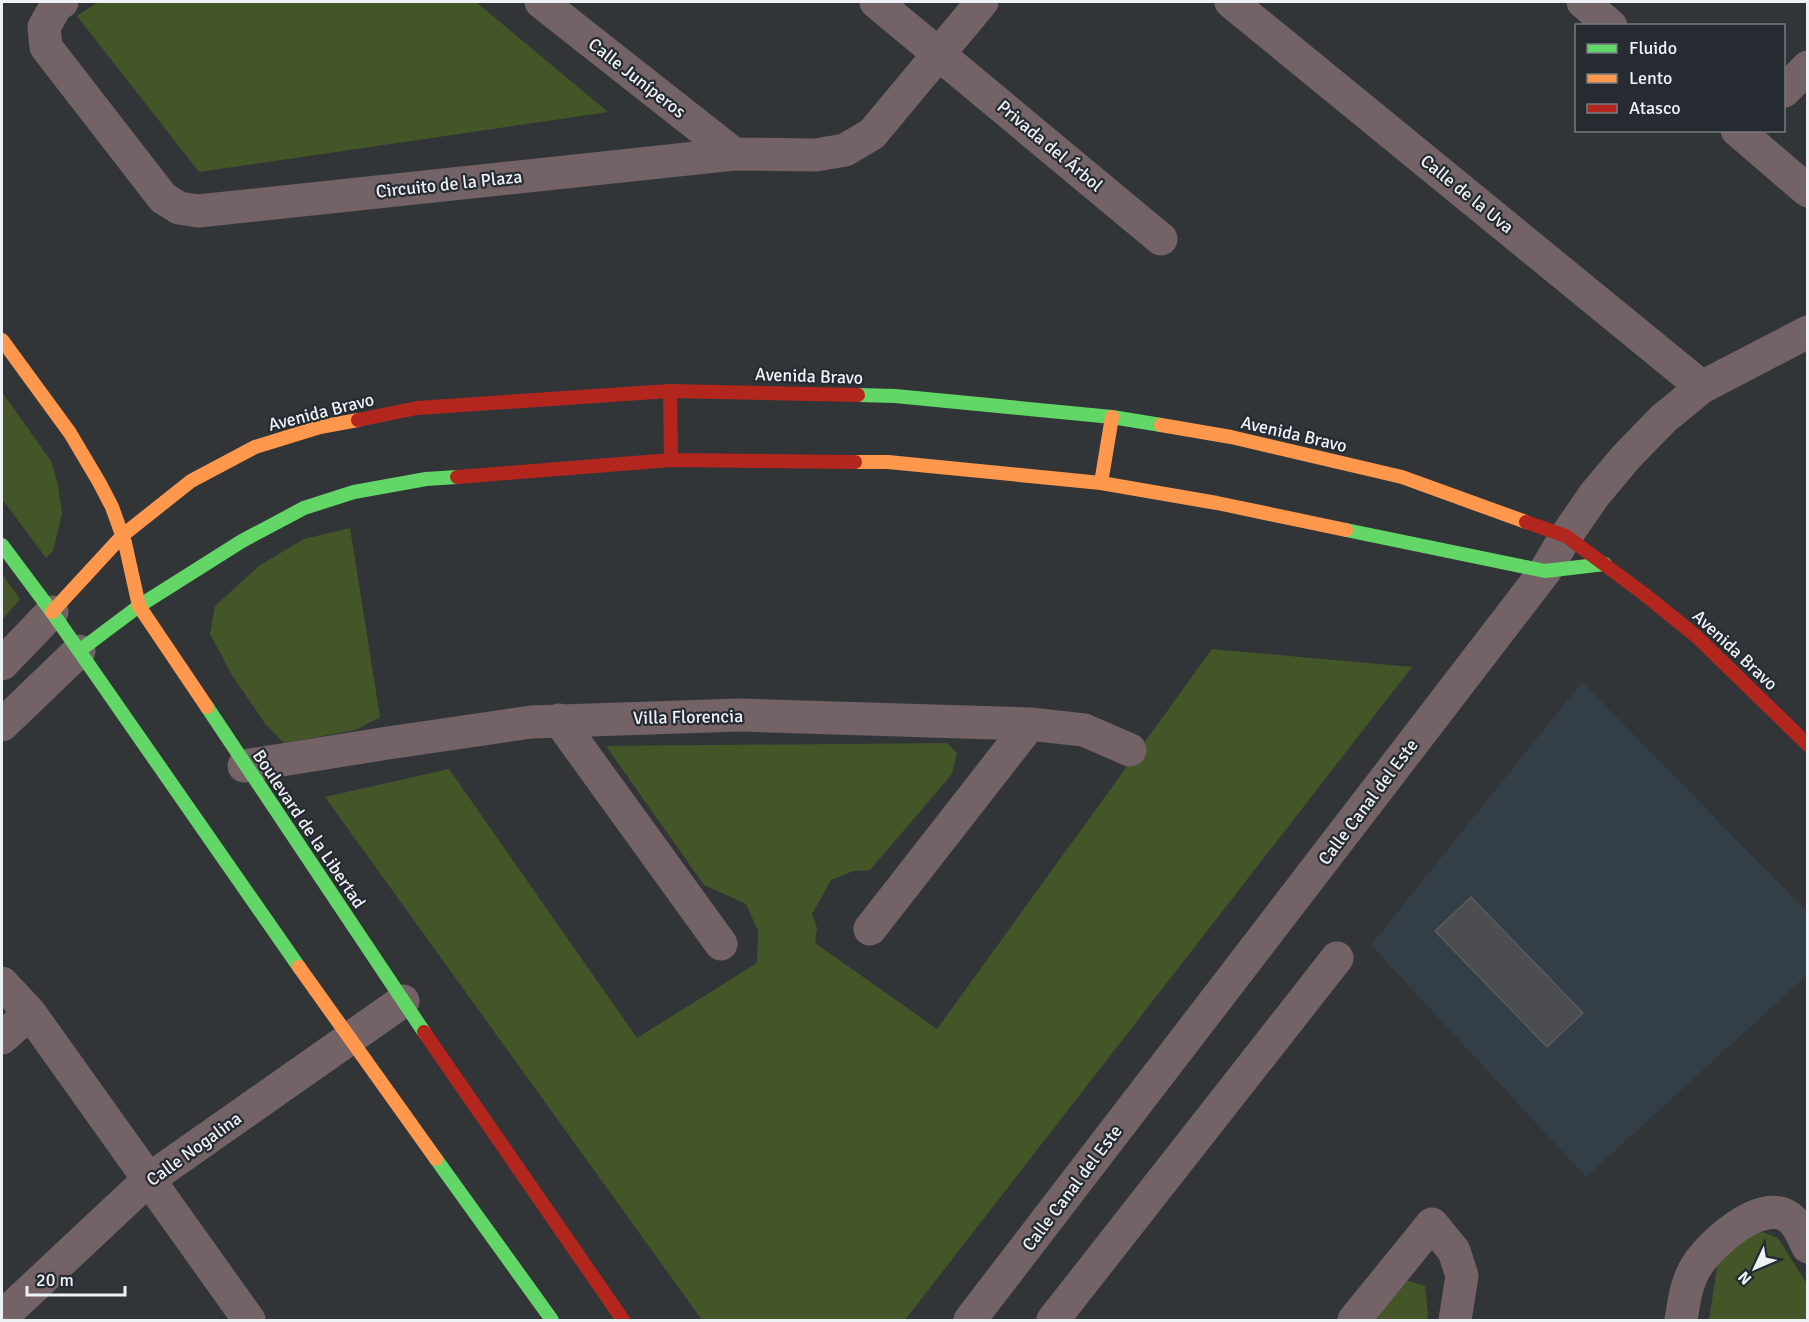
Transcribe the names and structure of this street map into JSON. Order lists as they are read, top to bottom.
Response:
{
  "streets": {
    "main road": ["Avenida Bravo", "Boulevard de la Libertad"],
    "street": [
      "Calle Juníperos",
      "Privada del Árbol",
      "Circuito de la Plaza",
      "Calle de la Uva",
      "Villa Florencia",
      "Calle Canal del Este",
      "Calle Nogalina"
    ]
  },
  "crossings": [
    ["Calle Juníperos", "Circuito de la Plaza"],
    ["Privada del Árbol", "Circuito de la Plaza"],
    ["Calle de la Uva", "Calle Canal del Este"],
    ["Avenida Bravo", "Calle Canal del Este"],
    ["Avenida Bravo", "Boulevard de la Libertad"],
    ["Villa Florencia", "Boulevard de la Libertad"],
    ["Boulevard de la Libertad", "Calle Nogalina"]
  ],
  "legend": ["Fluido", "Lento", "Atasco"],
  "scale_bar": "20 m",
  "north": "bottom left"
}
